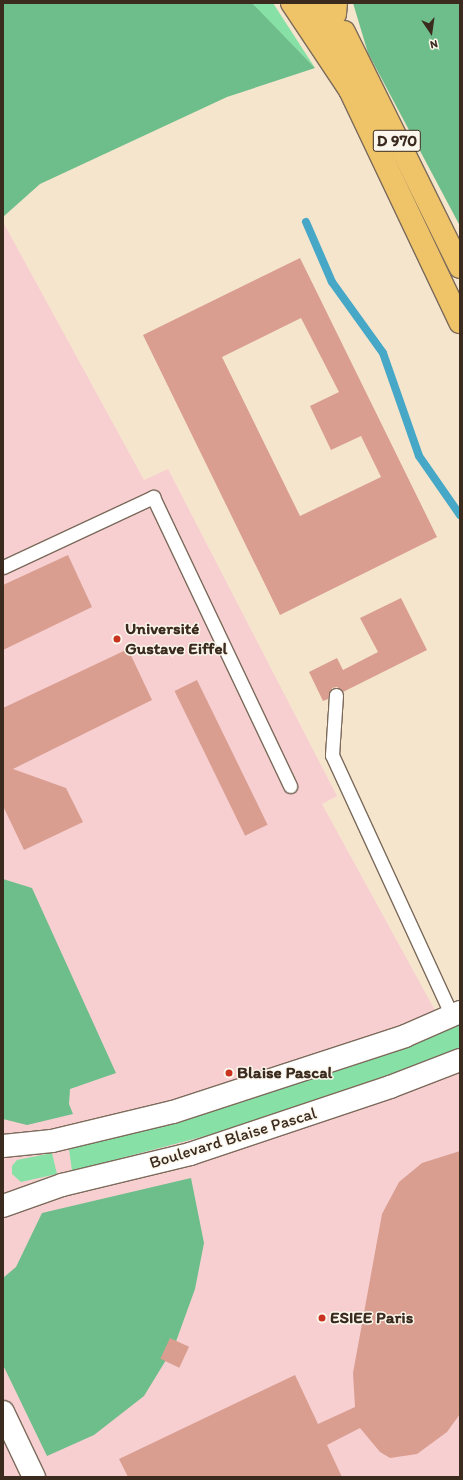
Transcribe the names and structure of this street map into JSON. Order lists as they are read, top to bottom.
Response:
{
  "streets": {
    "main road": ["D 970"],
    "street": ["Boulevard Blaise Pascal"]
  },
  "places": ["Université Gustave Eiffel", "Blaise Pascal", "ESIEE Paris"],
  "north": "bottom"
}
